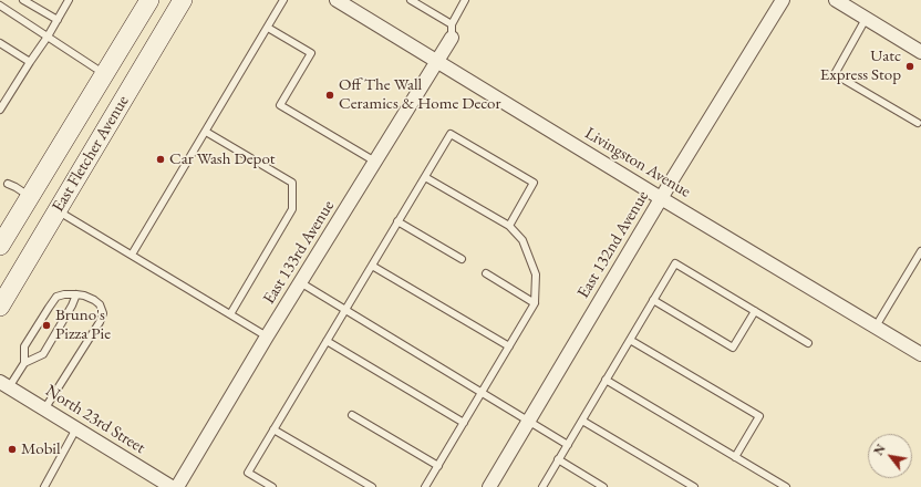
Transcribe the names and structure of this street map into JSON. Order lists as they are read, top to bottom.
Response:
{
  "streets": {
    "main road": ["East Fletcher Avenue"],
    "street": [
      "Livingston Avenue",
      "East 132nd Avenue",
      "East 133rd Avenue",
      "North 23rd Street"
    ]
  },
  "crossings": [
    ["Livingston Avenue", "East 132nd Avenue"],
    ["Livingston Avenue", "East 133rd Avenue"]
  ],
  "places": [
    "Uatc Express Stop",
    "Off The Wall Ceramics & Home Decor",
    "Car Wash Depot",
    "Bruno's Pizza Pie",
    "Mobil"
  ],
  "north": "top left"
}
